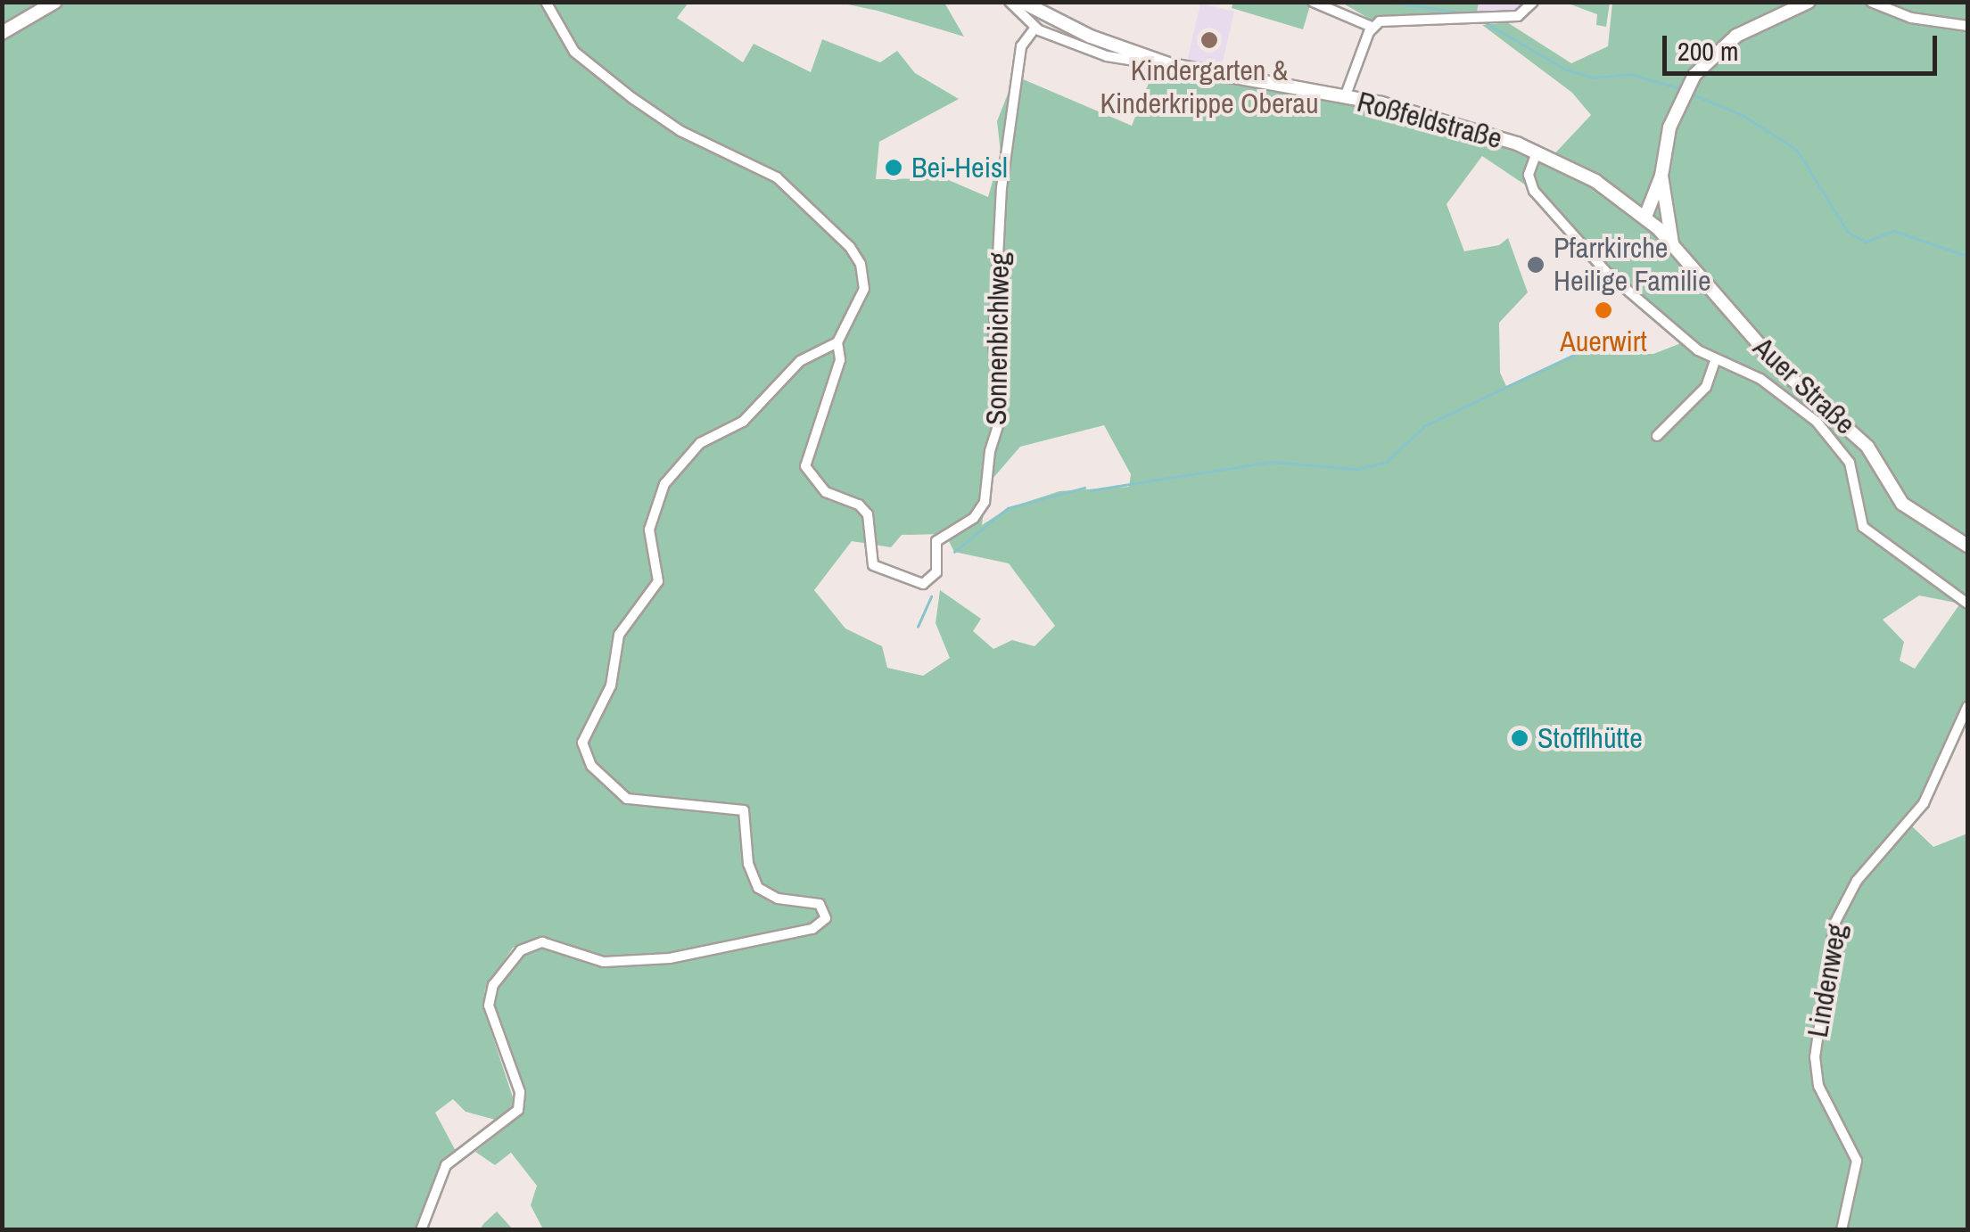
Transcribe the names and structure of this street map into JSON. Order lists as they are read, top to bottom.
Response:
{
  "streets": {
    "main road": ["Roßfeldstraße", "Auer Straße"],
    "street": ["Sonnenbichlweg", "Lindenweg"]
  },
  "crossings": [
    ["Roßfeldstraße", "Sonnenbichlweg"],
    ["Roßfeldstraße", "Auer Straße"]
  ],
  "places": [
    "Kindergarten & Kinderkrippe Oberau",
    "Bei-Heisl",
    "Pfarrkirche Heilige Familie",
    "Auerwirt",
    "Stofflhütte"
  ],
  "scale_bar": "200 m"
}
